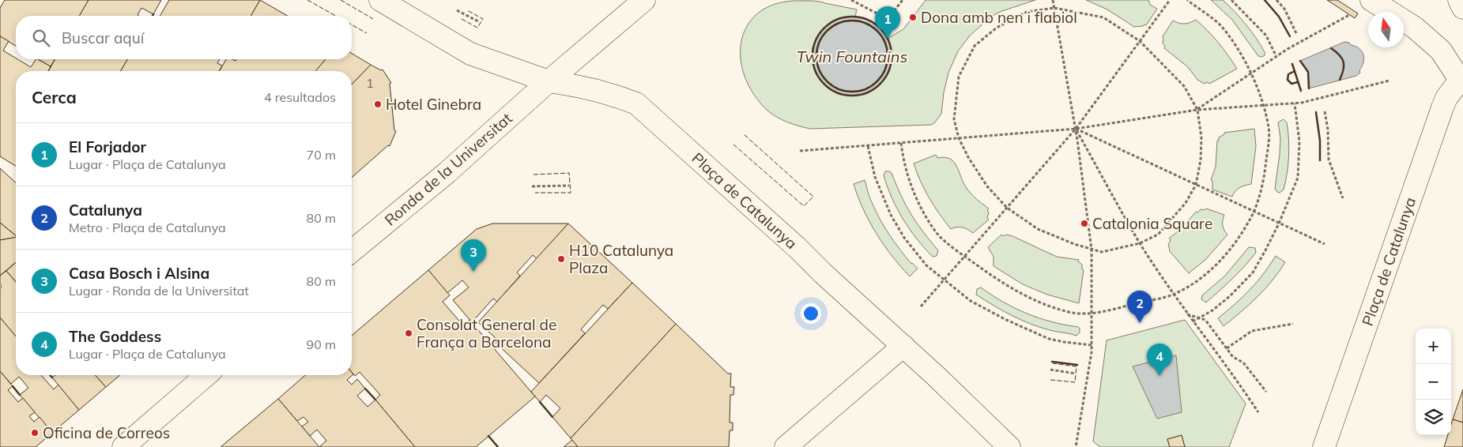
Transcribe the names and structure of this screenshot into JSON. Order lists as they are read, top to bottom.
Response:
{
  "streets": {
    "main road": ["Ronda de la Universitat", "Plaça de Catalunya"]
  },
  "crossings": [
    ["Ronda de la Universitat", "Plaça de Catalunya"]
  ],
  "water": ["Twin Fountains"],
  "places": [
    "Dona amb nen i flabiol",
    "Hotel Ginebra",
    "Catalonia Square",
    "H10 Catalunya Plaza",
    "Consolat General de França a Barcelona",
    "Oficina de Correos"
  ],
  "house_numbers": ["1"],
  "north": "top",
  "page": {
    "pins": [
      "1",
      "3",
      "2",
      "4"
    ],
    "search": "Buscar aquí",
    "heading": ["Cerca", "4 resultados"],
    "list": [
      {
        "mark": "1",
        "name": "El Forjador",
        "note": "Lugar · Plaça de Catalunya",
        "value": "70 m"
      },
      {
        "mark": "2",
        "name": "Catalunya",
        "note": "Metro · Plaça de Catalunya",
        "value": "80 m"
      },
      {
        "mark": "3",
        "name": "Casa Bosch i Alsina",
        "note": "Lugar · Ronda de la Universitat",
        "value": "80 m"
      },
      {
        "mark": "4",
        "name": "The Goddess",
        "note": "Lugar · Plaça de Catalunya",
        "value": "90 m"
      }
    ],
    "map_buttons": ["+", "−"]
  }
}
